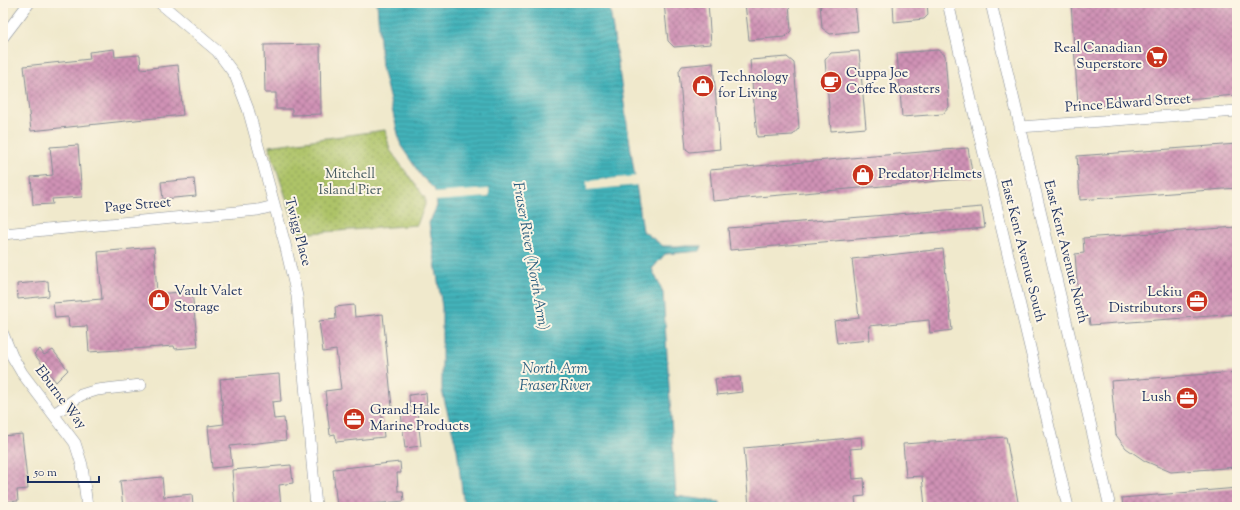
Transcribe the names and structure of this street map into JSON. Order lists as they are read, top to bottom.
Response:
{
  "streets": {
    "street": [
      "Prince Edward Street",
      "Page Street",
      "Twigg Place",
      "East Kent Avenue South",
      "East Kent Avenue North",
      "Eburne Way"
    ]
  },
  "crossings": [
    ["Prince Edward Street", "East Kent Avenue North"],
    ["Page Street", "Twigg Place"]
  ],
  "water": ["Fraser River (North Arm)", "North Arm Fraser River"],
  "parks": ["Mitchell Island Pier"],
  "places": {
    "supermarket": ["Real Canadian Superstore"],
    "cafe": ["Cuppa Joe Coffee Roasters"],
    "shop": ["Technology for Living", "Predator Helmets", "Vault Valet Storage"],
    "office": ["Lekiu Distributors", "Lush", "Grand Hale Marine Products"]
  },
  "scale_bar": "50 m"
}
